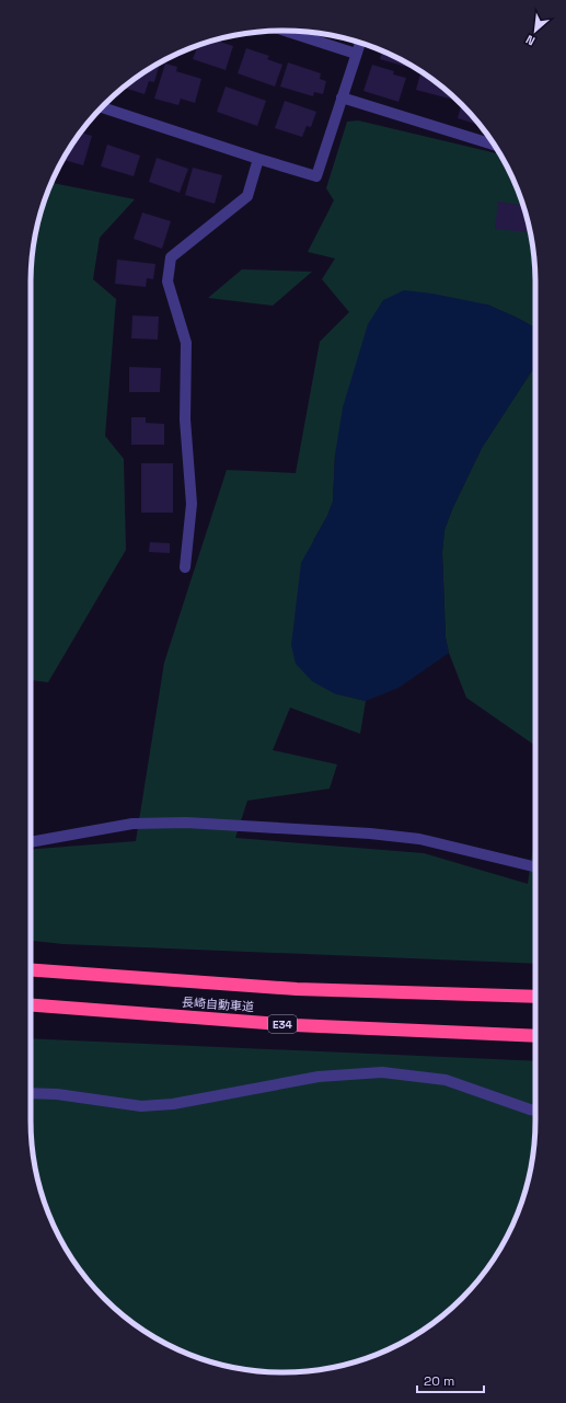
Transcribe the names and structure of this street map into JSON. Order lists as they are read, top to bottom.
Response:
{
  "streets": {
    "highway": ["長崎自動車道", "E34"]
  },
  "scale_bar": "20 m",
  "north": "bottom left"
}
